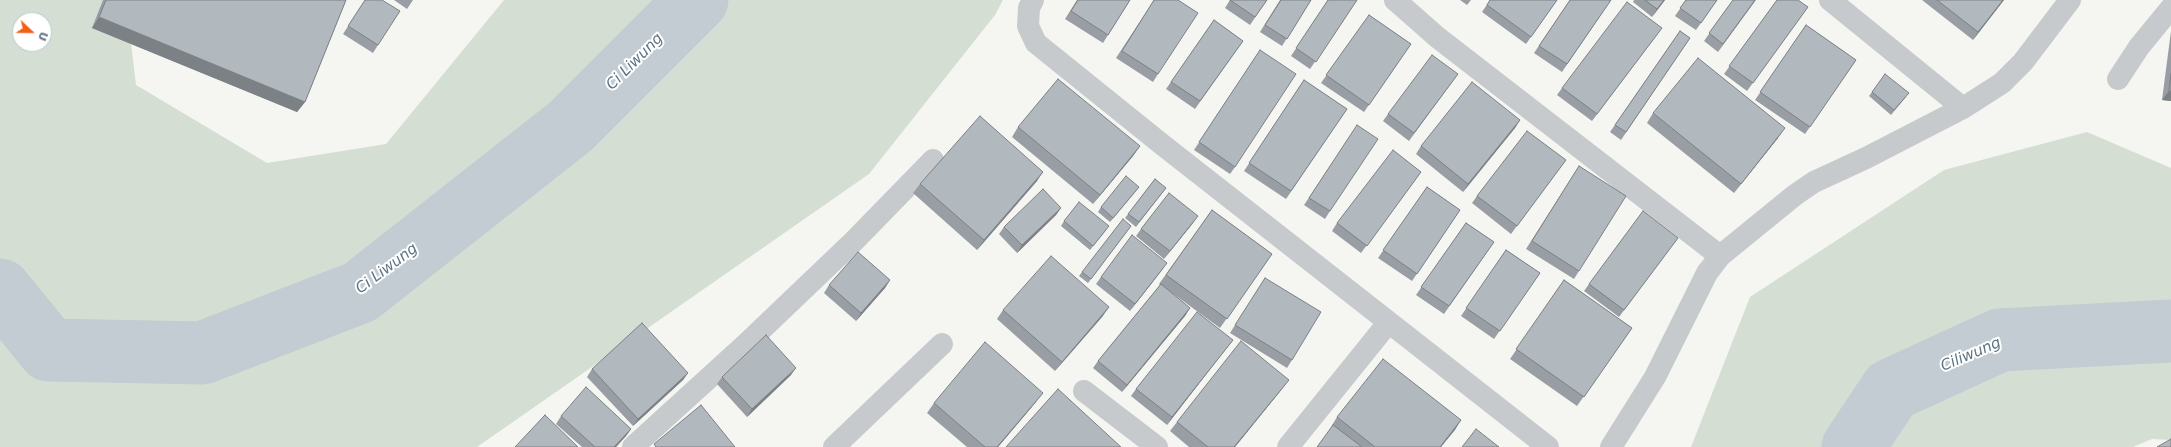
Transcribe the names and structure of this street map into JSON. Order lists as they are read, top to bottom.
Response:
{
  "water": ["Ci Liwung", "Ciliwung"],
  "north": "right"
}
